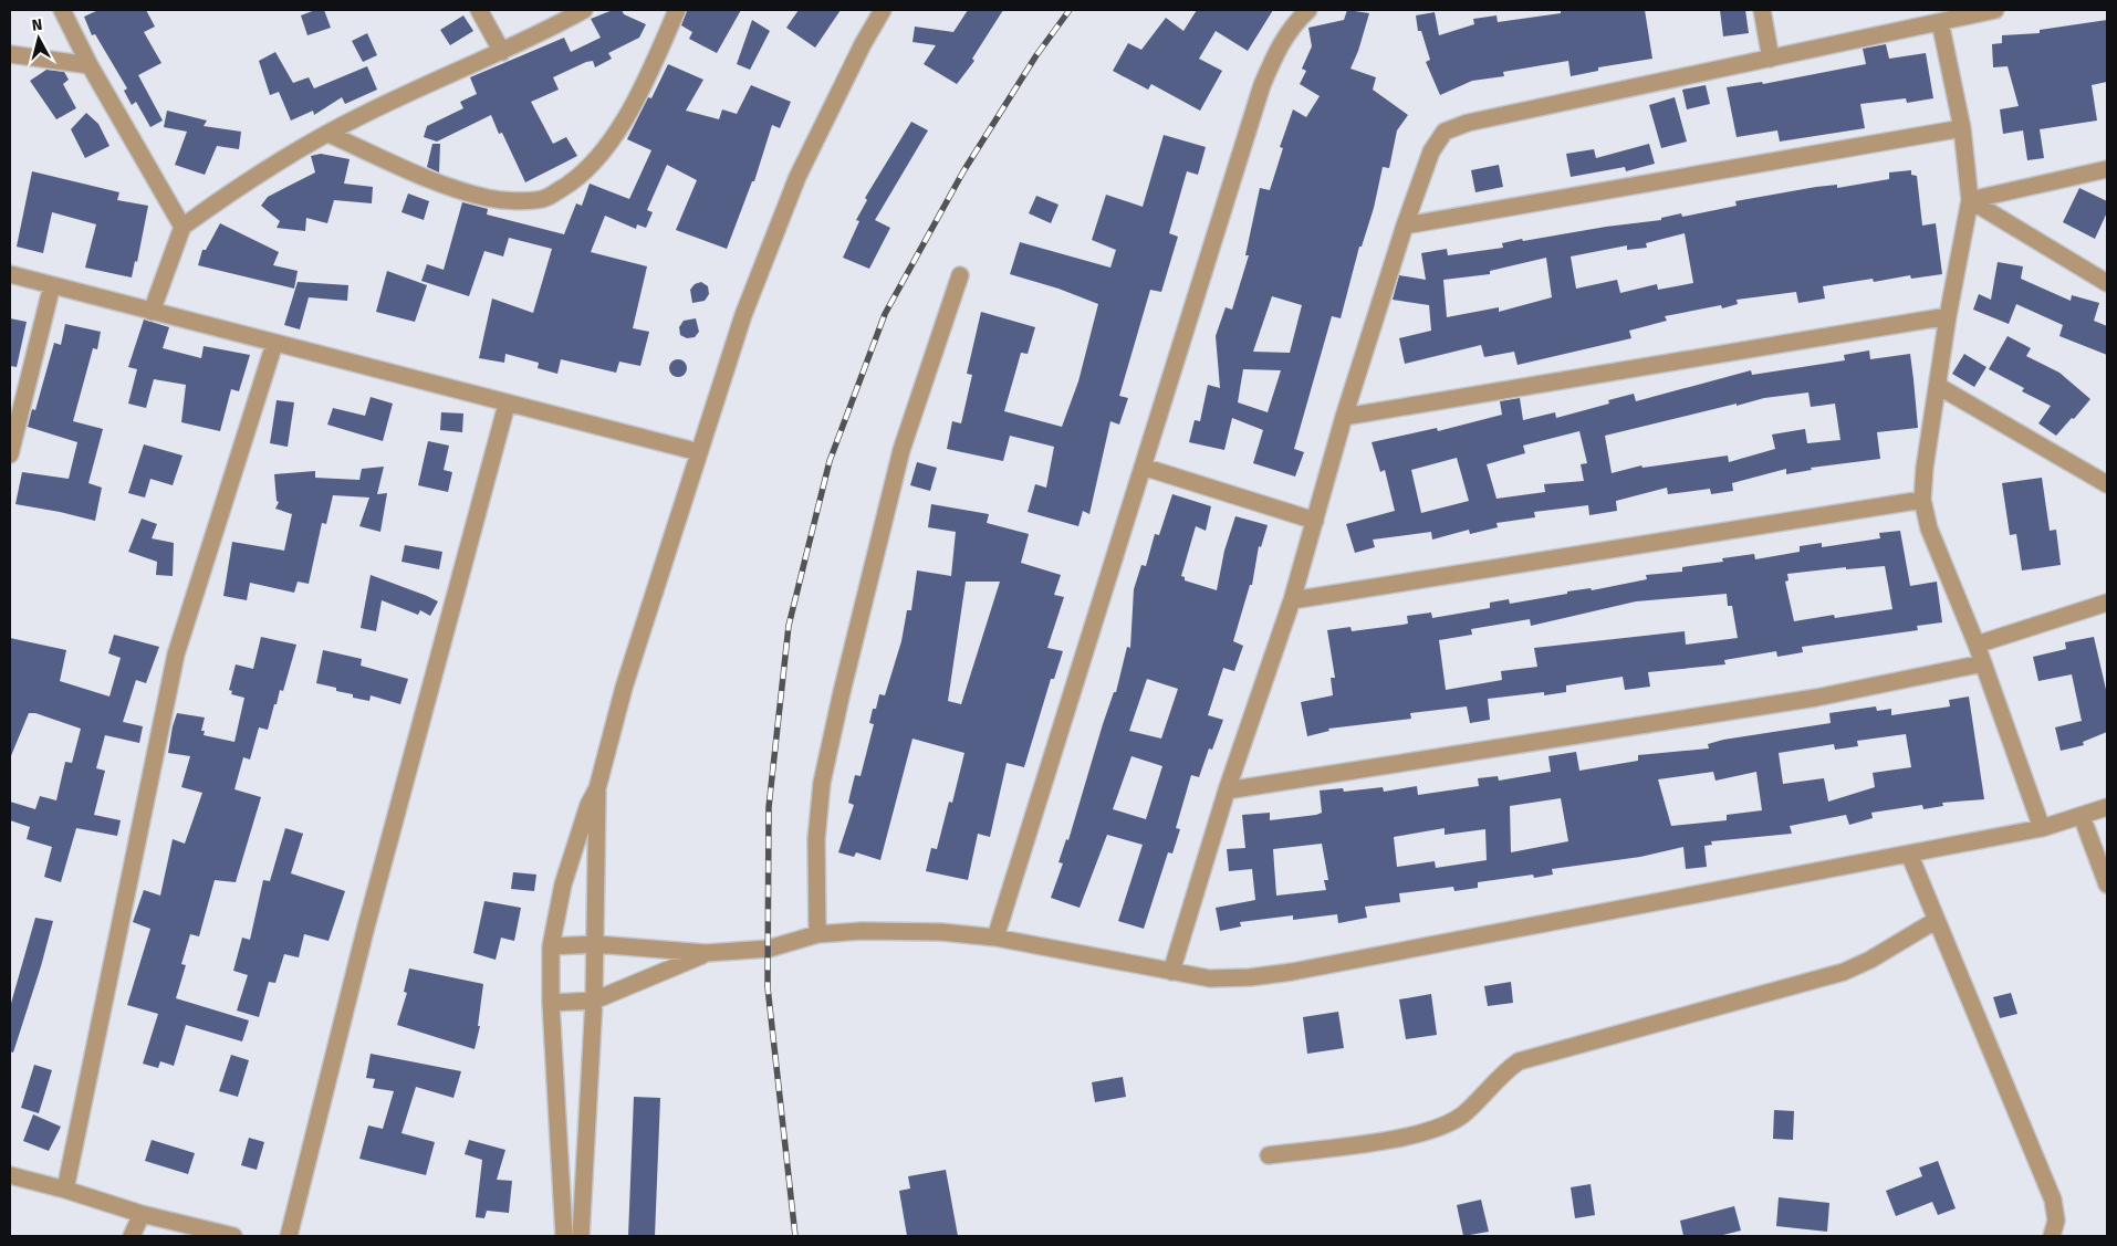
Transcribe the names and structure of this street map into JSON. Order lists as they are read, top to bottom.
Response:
{
  "north": "top"
}
